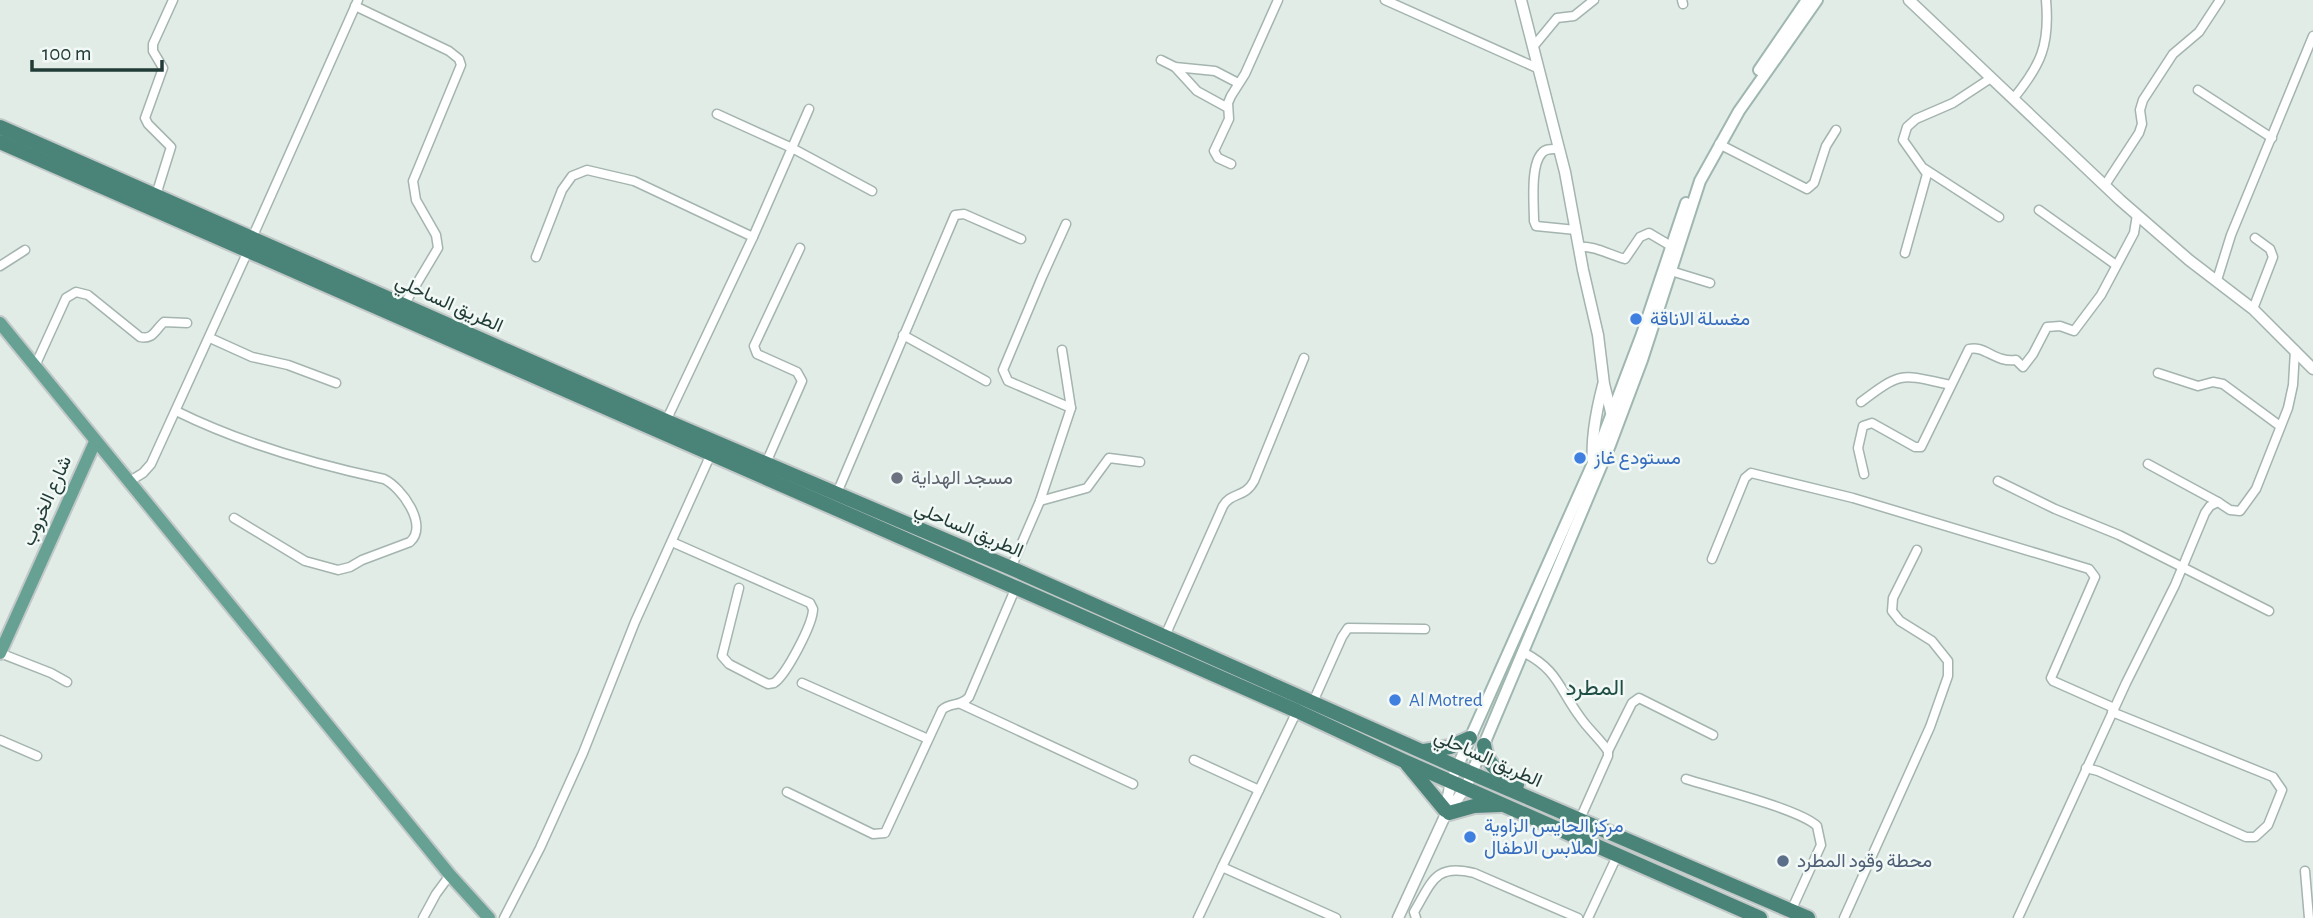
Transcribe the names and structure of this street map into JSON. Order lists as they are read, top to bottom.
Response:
{
  "streets": {
    "highway": ["الطريق الساحلي"],
    "main road": ["شارع الخروب"]
  },
  "districts": ["المطرد"],
  "places": [
    "مغسلة الاناقة",
    "مستودع غاز",
    "مسجد الهداية",
    "Al Motred",
    "مركز الحايس الزاوية لملابس الاطفال",
    "محطة وقود المطرد"
  ],
  "scale_bar": "100 m"
}
